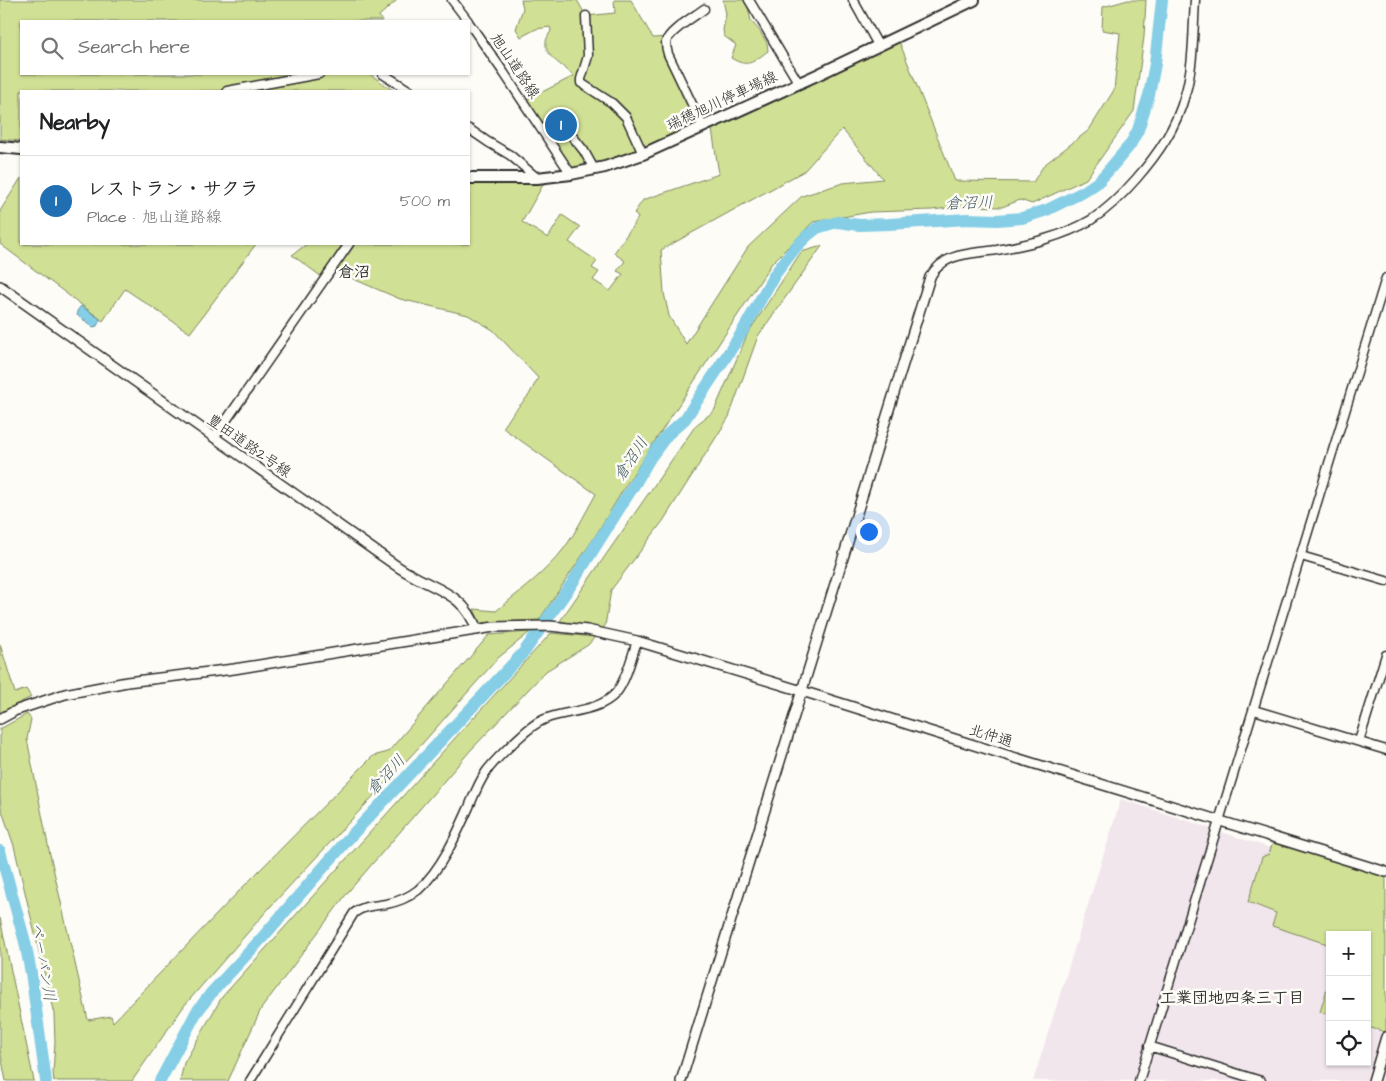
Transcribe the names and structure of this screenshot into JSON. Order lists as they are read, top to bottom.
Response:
{
  "streets": {
    "main road": ["瑞穂旭川停車場線"],
    "street": ["旭山道路線", "豊田道路2号線", "北仲通"]
  },
  "crossings": [
    ["旭山道路線", "瑞穂旭川停車場線"],
    ["豊田道路2号線", "北仲通"]
  ],
  "districts": ["倉沼", "工業団地四条三丁目"],
  "water": ["倉沼川", "ペーパン川"],
  "page": {
    "search": "Search here",
    "heading": "Nearby",
    "pins": "1",
    "list": [
      {
        "mark": "1",
        "name": "レストラン・サクラ",
        "note": "Place · 旭山道路線",
        "value": "500 m"
      }
    ],
    "map_buttons": ["+", "−"]
  }
}
